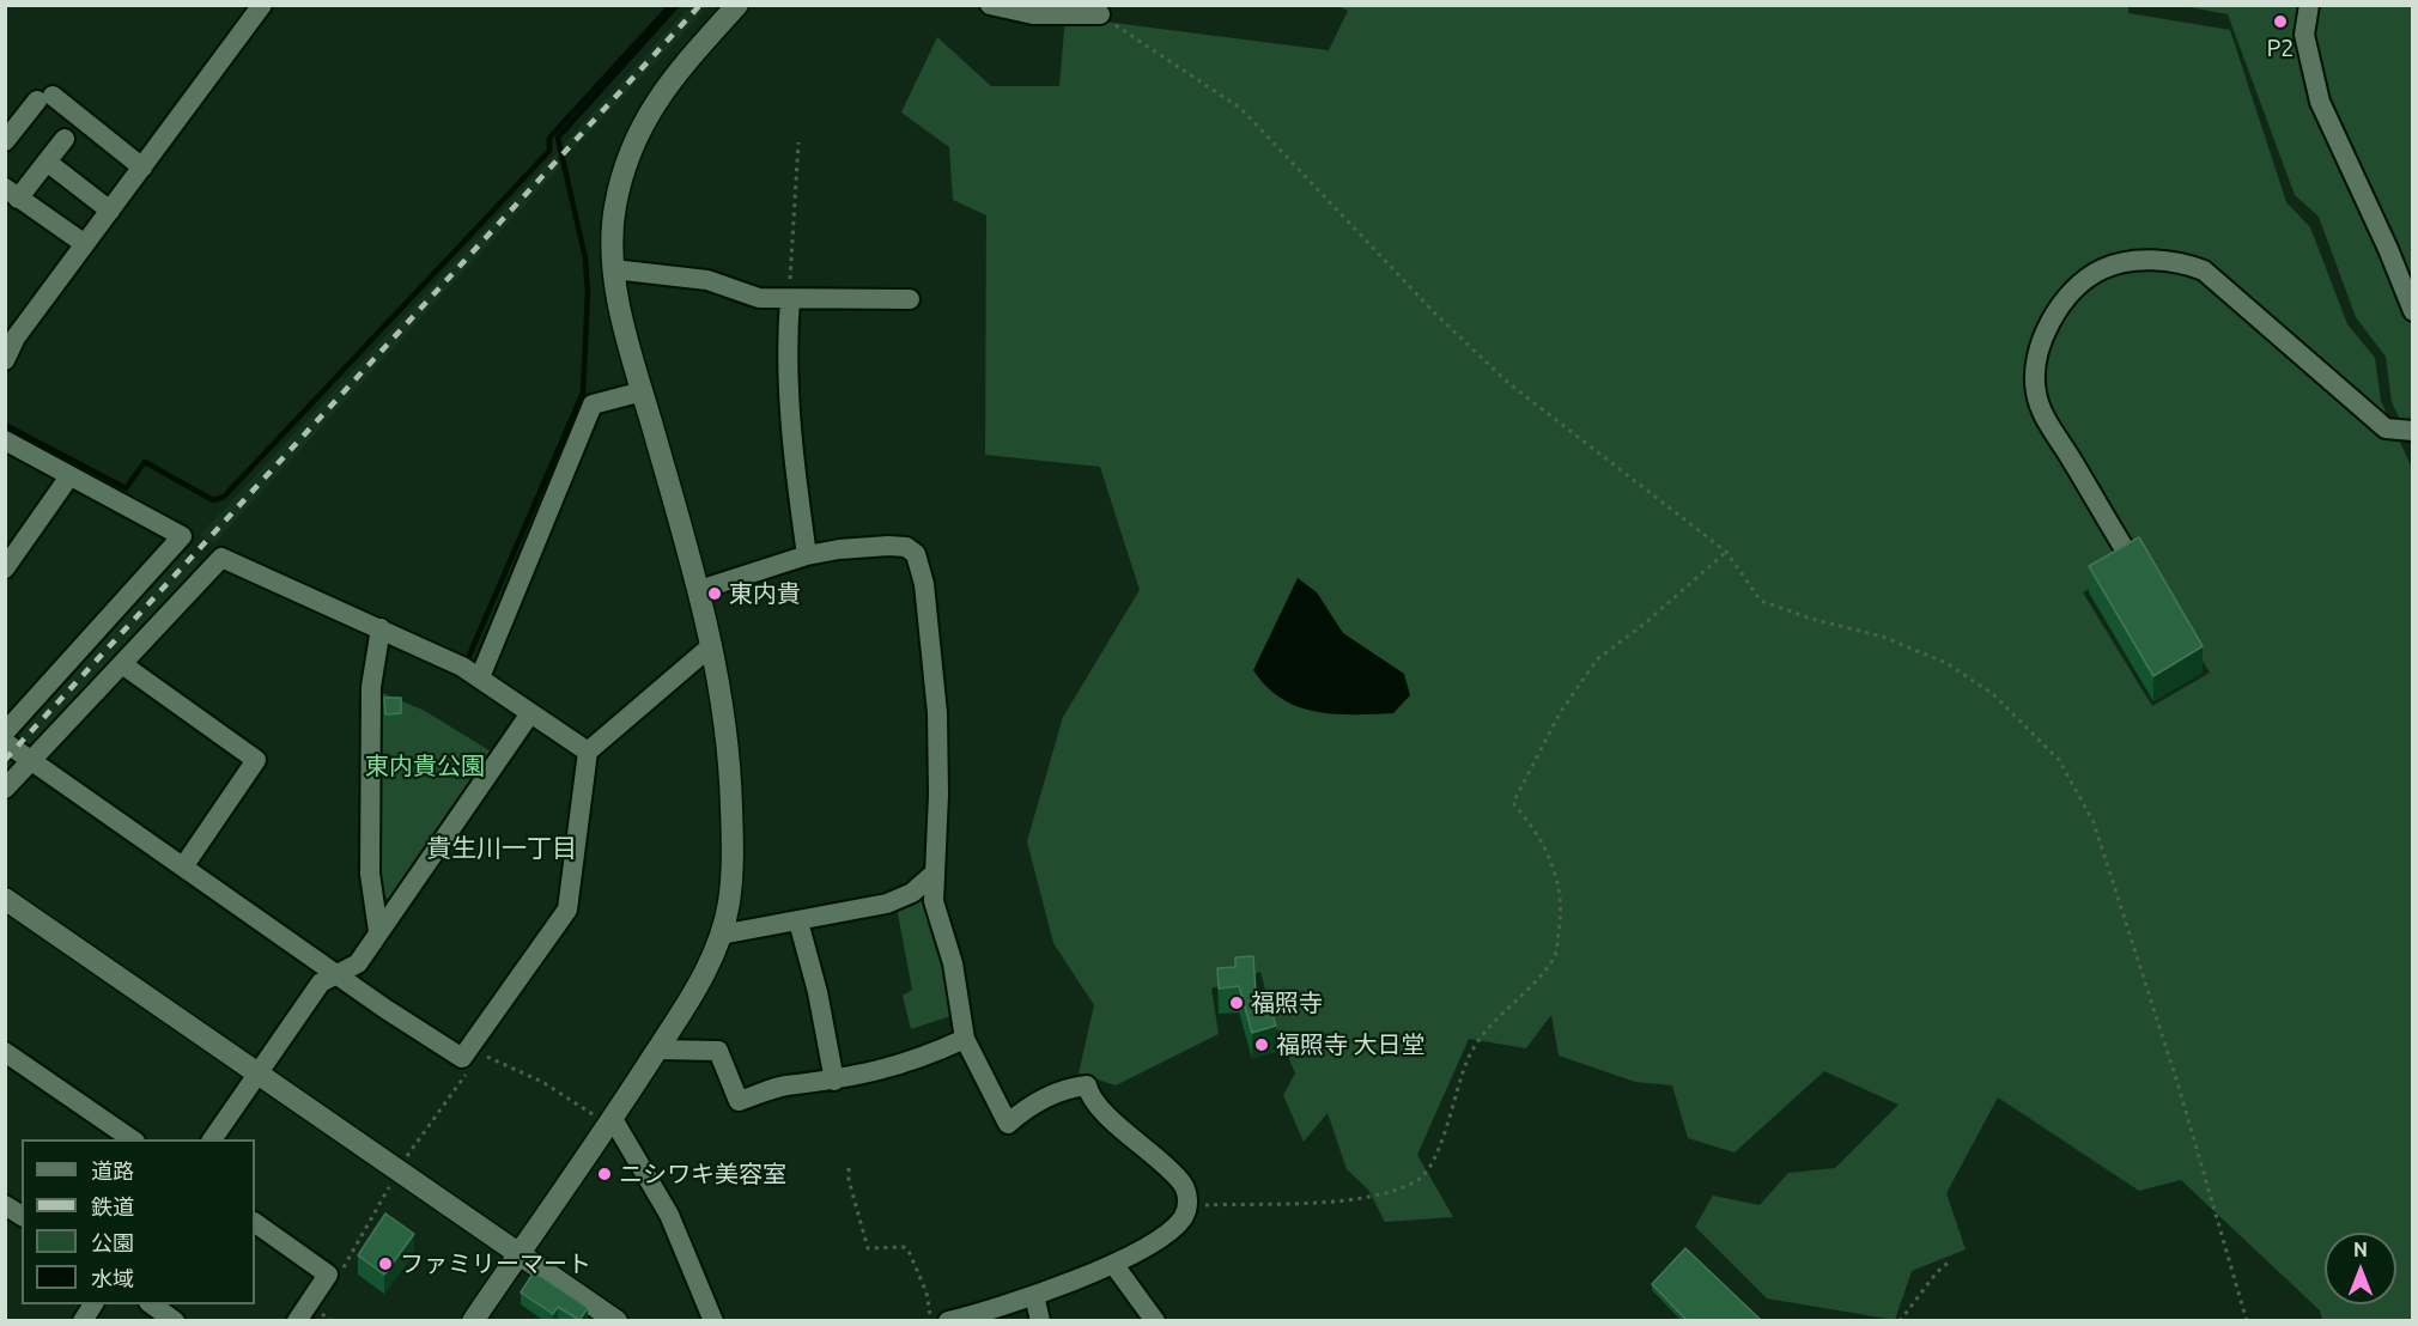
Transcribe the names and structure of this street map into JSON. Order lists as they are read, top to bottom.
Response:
{
  "districts": ["貴生川一丁目"],
  "parks": ["東内貴公園"],
  "places": [
    "P2",
    "東内貴",
    "福照寺",
    "福照寺 大日堂",
    "ニシワキ美容室",
    "ファミリーマート"
  ],
  "legend": [
    "道路",
    "鉄道",
    "公園",
    "水域"
  ],
  "north": "top"
}
